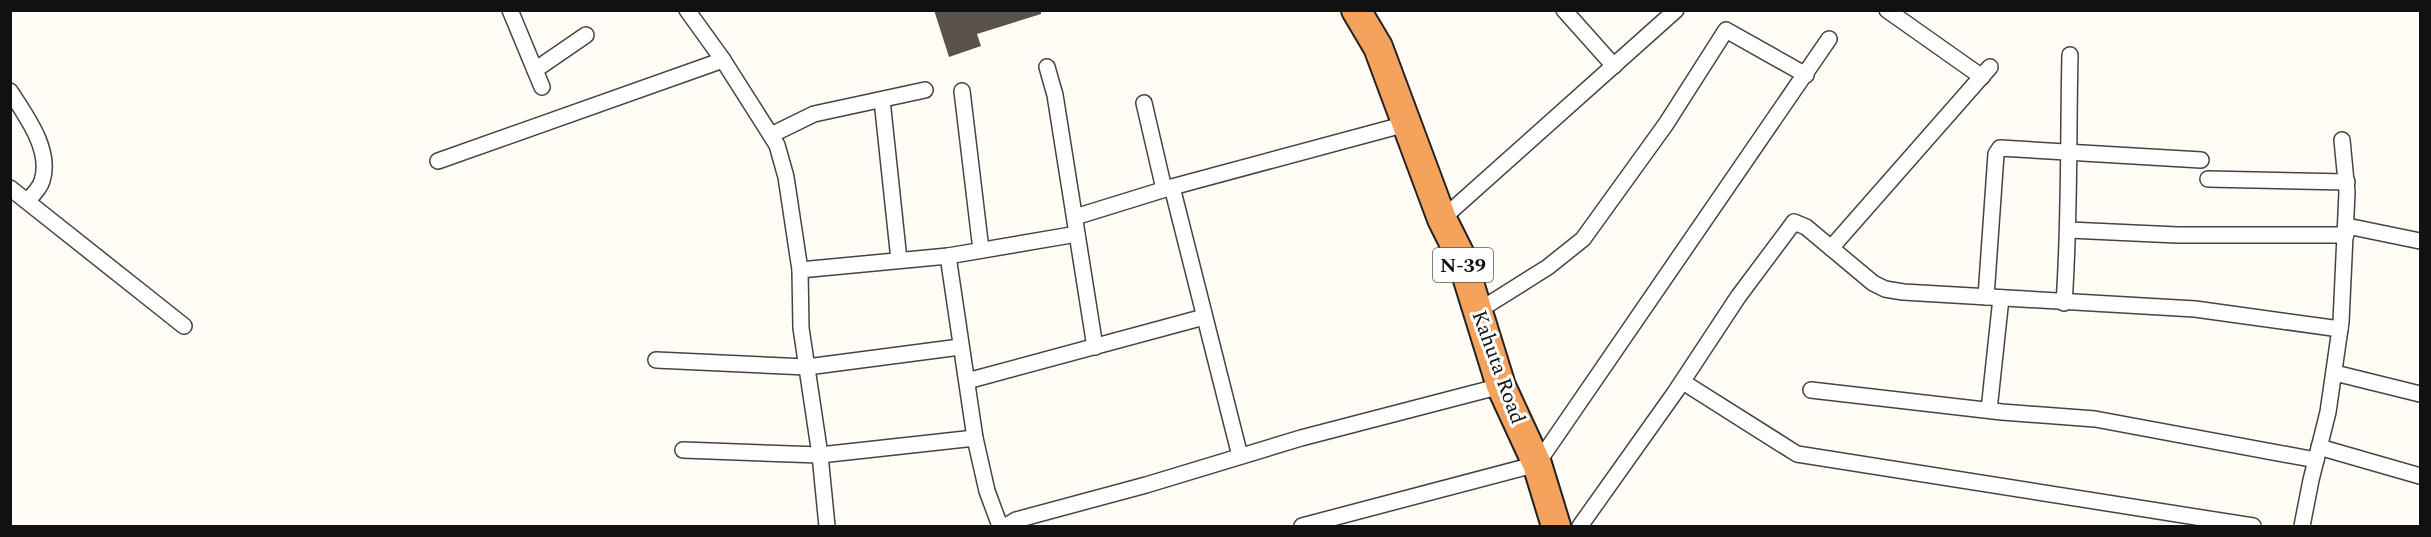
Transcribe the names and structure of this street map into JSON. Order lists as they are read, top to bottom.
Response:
{
  "streets": {
    "highway": ["N-39", "Kahuta Road"]
  }
}
